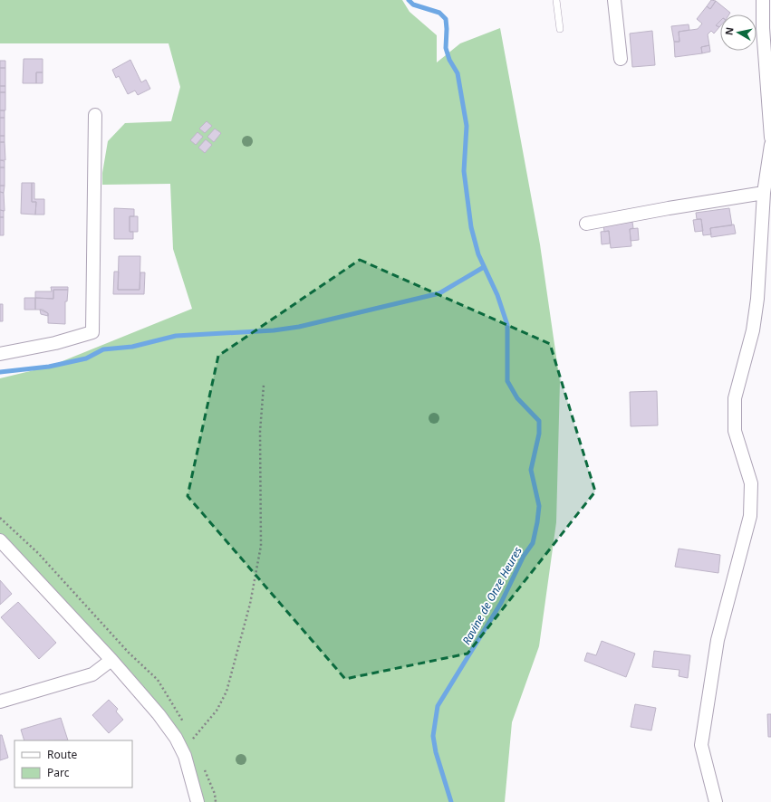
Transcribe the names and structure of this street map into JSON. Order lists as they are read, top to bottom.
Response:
{
  "water": ["Ravine de Onze Heures"],
  "legend": ["Route", "Parc"],
  "north": "left"
}
